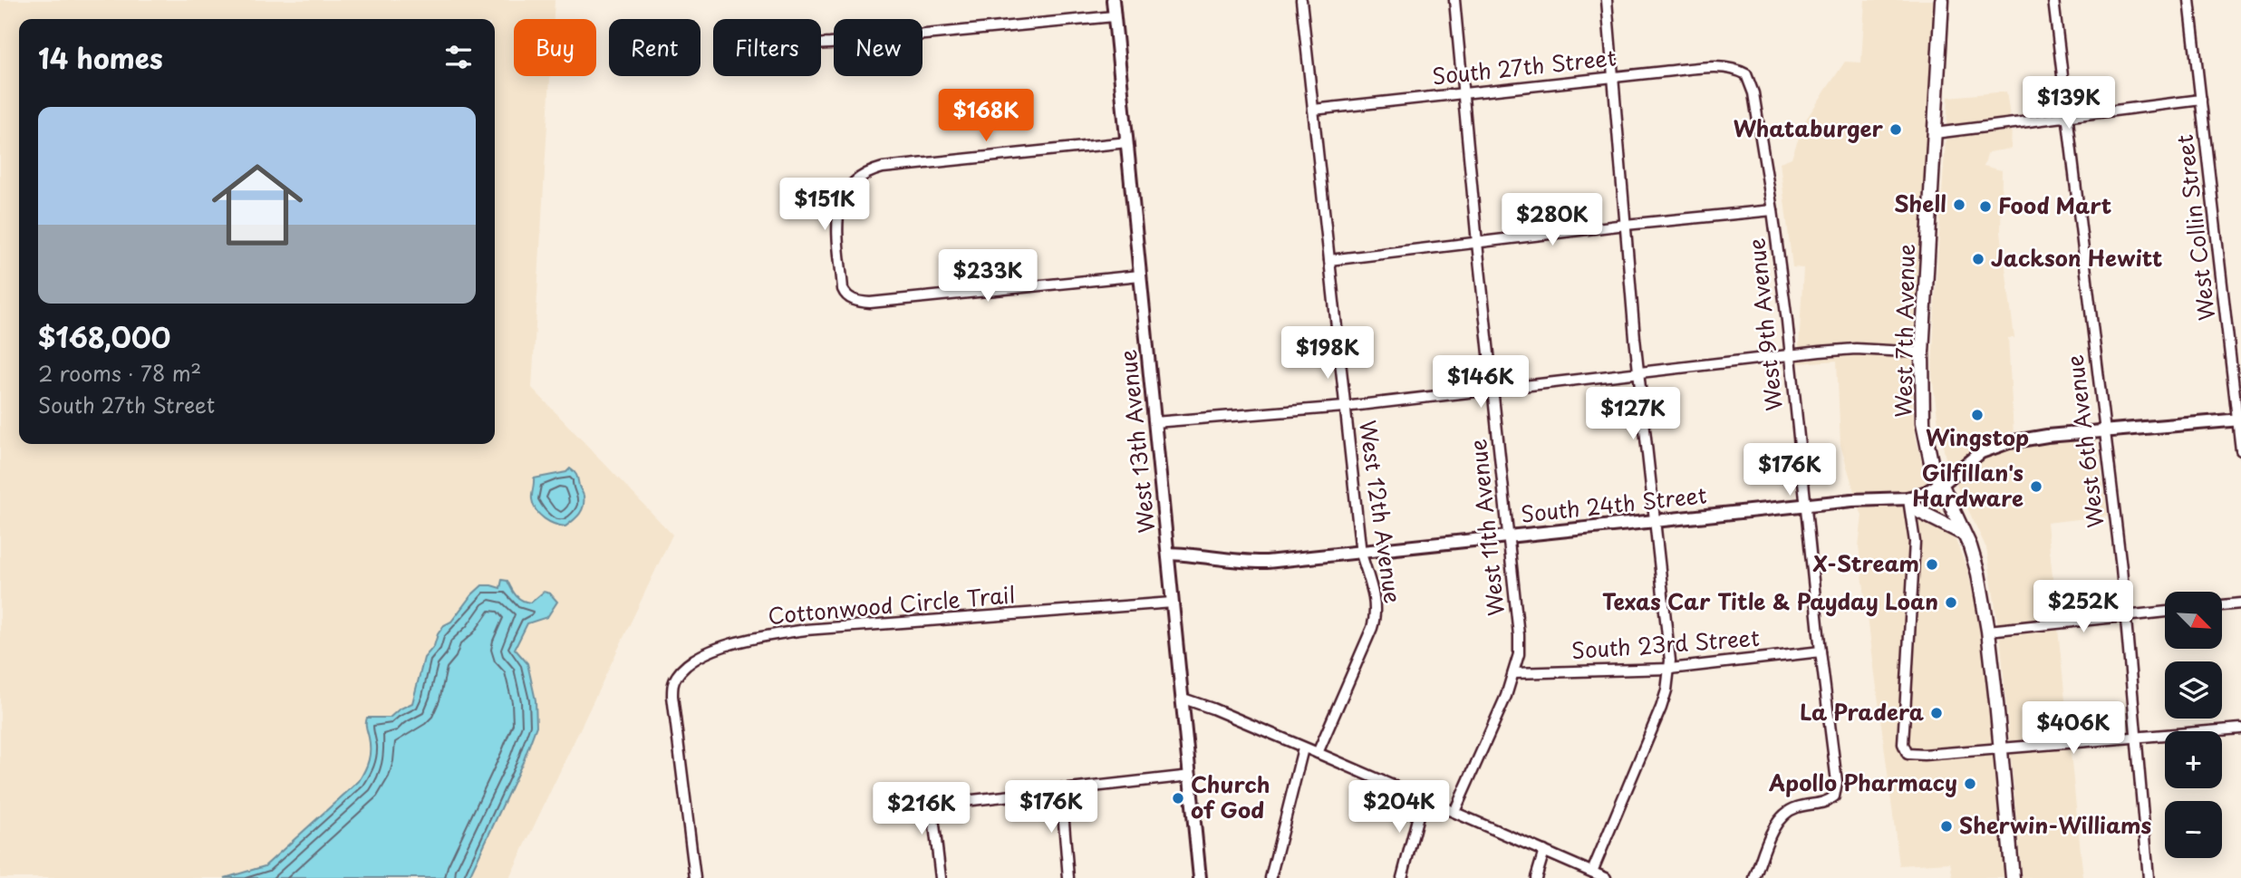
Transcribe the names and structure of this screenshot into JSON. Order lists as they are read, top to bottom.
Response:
{
  "streets": {
    "main road": ["West 7th Avenue"],
    "street": [
      "South 27th Street",
      "West Collin Street",
      "West 9th Avenue",
      "West 13th Avenue",
      "West 6th Avenue",
      "South 24th Street",
      "West 12th Avenue",
      "West 11th Avenue",
      "Cottonwood Circle Trail",
      "South 23rd Street"
    ]
  },
  "crossings": [
    ["South 27th Street", "West 9th Avenue"],
    ["South 27th Street", "West 12th Avenue"],
    ["South 27th Street", "West 11th Avenue"],
    ["West Collin Street", "South 24th Street"],
    ["West 9th Avenue", "South 24th Street"],
    ["West 9th Avenue", "South 23rd Street"],
    ["West 7th Avenue", "South 24th Street"],
    ["West 13th Avenue", "South 24th Street"],
    ["West 13th Avenue", "Cottonwood Circle Trail"],
    ["West 6th Avenue", "South 24th Street"],
    ["South 24th Street", "West 12th Avenue"],
    ["South 24th Street", "West 11th Avenue"],
    ["West 11th Avenue", "South 23rd Street"]
  ],
  "places": [
    "Whataburger",
    "Shell",
    "Food Mart",
    "Jackson Hewitt",
    "Wingstop",
    "Gilfillan's Hardware",
    "X-Stream",
    "Texas Car Title & Payday Loan",
    "La Pradera",
    "Apollo Pharmacy",
    "Church of God",
    "Sherwin-Williams"
  ],
  "north": "bottom right",
  "page": {
    "chip": [
      "Buy",
      "Rent",
      "Filters",
      "New"
    ],
    "heading": "14 homes",
    "price": [
      "$139K",
      "$168K",
      "$151K",
      "$280K",
      "$233K",
      "$198K",
      "$146K",
      "$127K",
      "$176K",
      "$252K",
      "$406K",
      "$176K",
      "$204K",
      "$216K"
    ],
    "list": [
      {
        "name": "$168,000",
        "note": "2 rooms · 78 m² · South 27th Street"
      }
    ],
    "map_buttons": ["+", "−"]
  }
}
